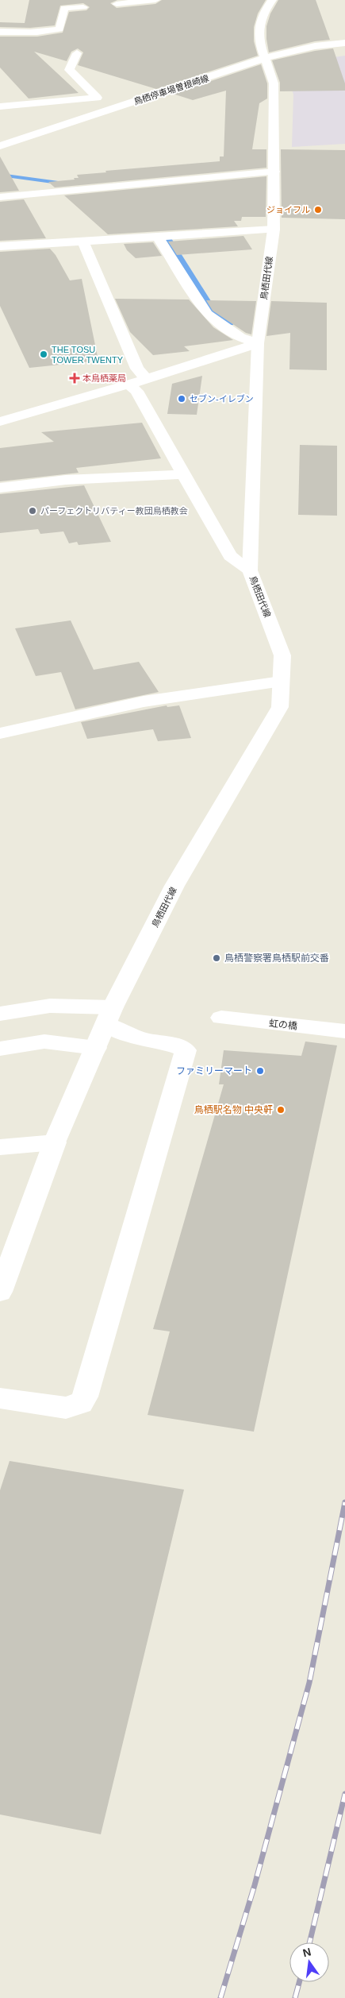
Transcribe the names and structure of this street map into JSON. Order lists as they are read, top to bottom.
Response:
{
  "streets": {
    "street": ["鳥栖停車場曽根崎線", "鳥栖田代線", "虹の橋"]
  },
  "places": {
    "other": [
      "ジョイフル",
      "THE TOSU TOWER TWENTY",
      "セブン-イレブン",
      "パーフェクトリバティー教団鳥栖教会",
      "鳥栖警察署鳥栖駅前交番",
      "ファミリーマート",
      "鳥栖駅名物 中央軒"
    ],
    "health": ["本鳥栖薬局"]
  },
  "north": "top"
}
